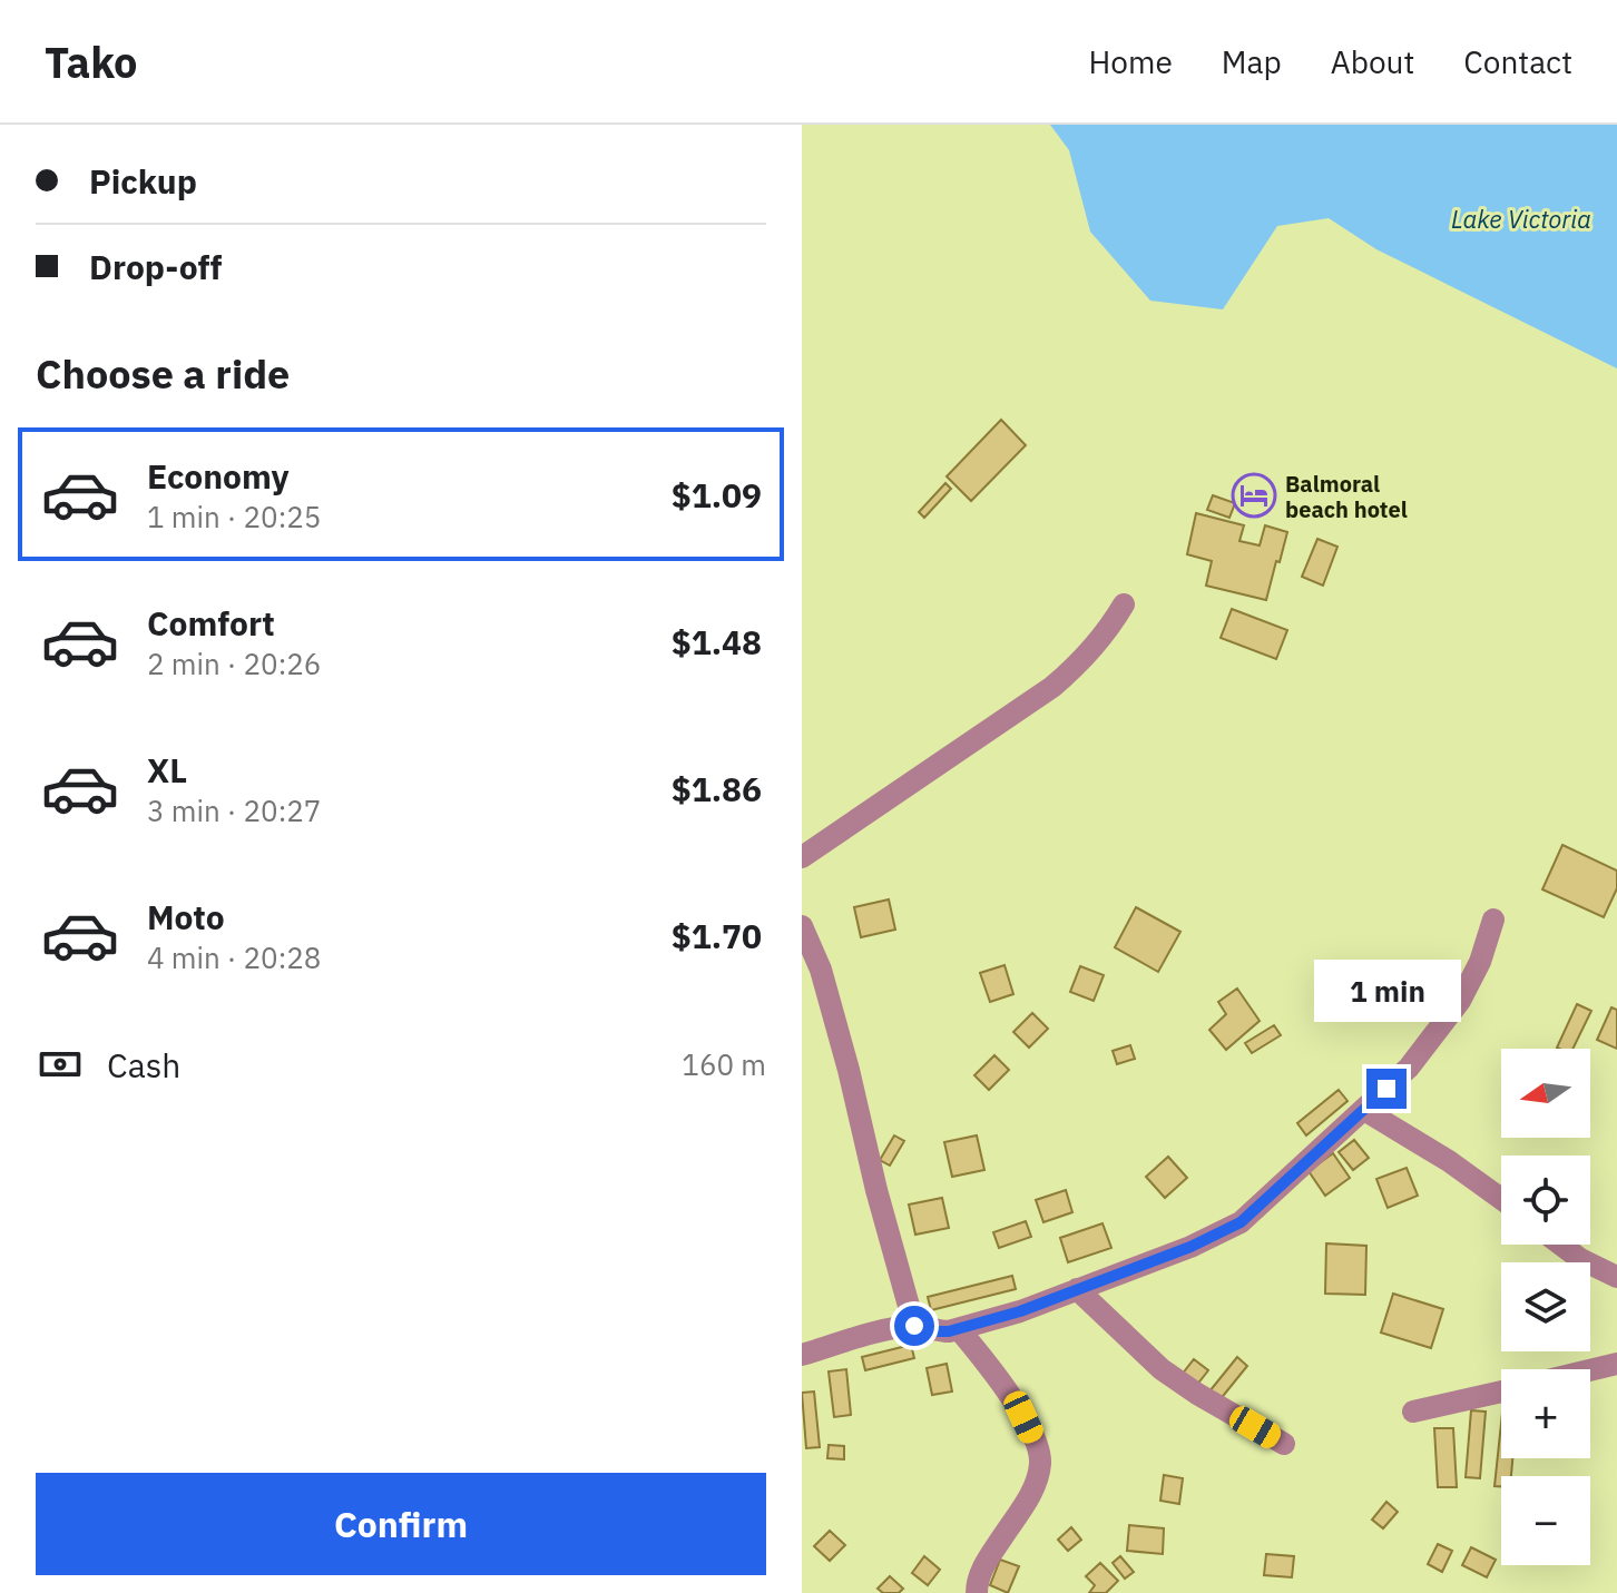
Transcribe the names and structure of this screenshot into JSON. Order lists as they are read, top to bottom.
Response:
{
  "water": ["Lake Victoria"],
  "places": {
    "hotel": ["Balmoral beach hotel"]
  },
  "north": "left",
  "page": {
    "header": "Tako",
    "nav": [
      "Home",
      "Map",
      "About",
      "Contact"
    ],
    "banner": ["Pickup", "Drop-off"],
    "heading": "Choose a ride",
    "list": [
      {
        "name": "Economy",
        "note": "1 min · 20:25",
        "value": "$1.09"
      },
      {
        "name": "Comfort",
        "note": "2 min · 20:26",
        "value": "$1.48"
      },
      {
        "name": "XL",
        "note": "3 min · 20:27",
        "value": "$1.86"
      },
      {
        "name": "Moto",
        "note": "4 min · 20:28",
        "value": "$1.70"
      }
    ],
    "bubble": "1 min",
    "pay": ["Cash", "160 m"],
    "map_buttons": ["+", "−"],
    "buttons": "Confirm"
  }
}
